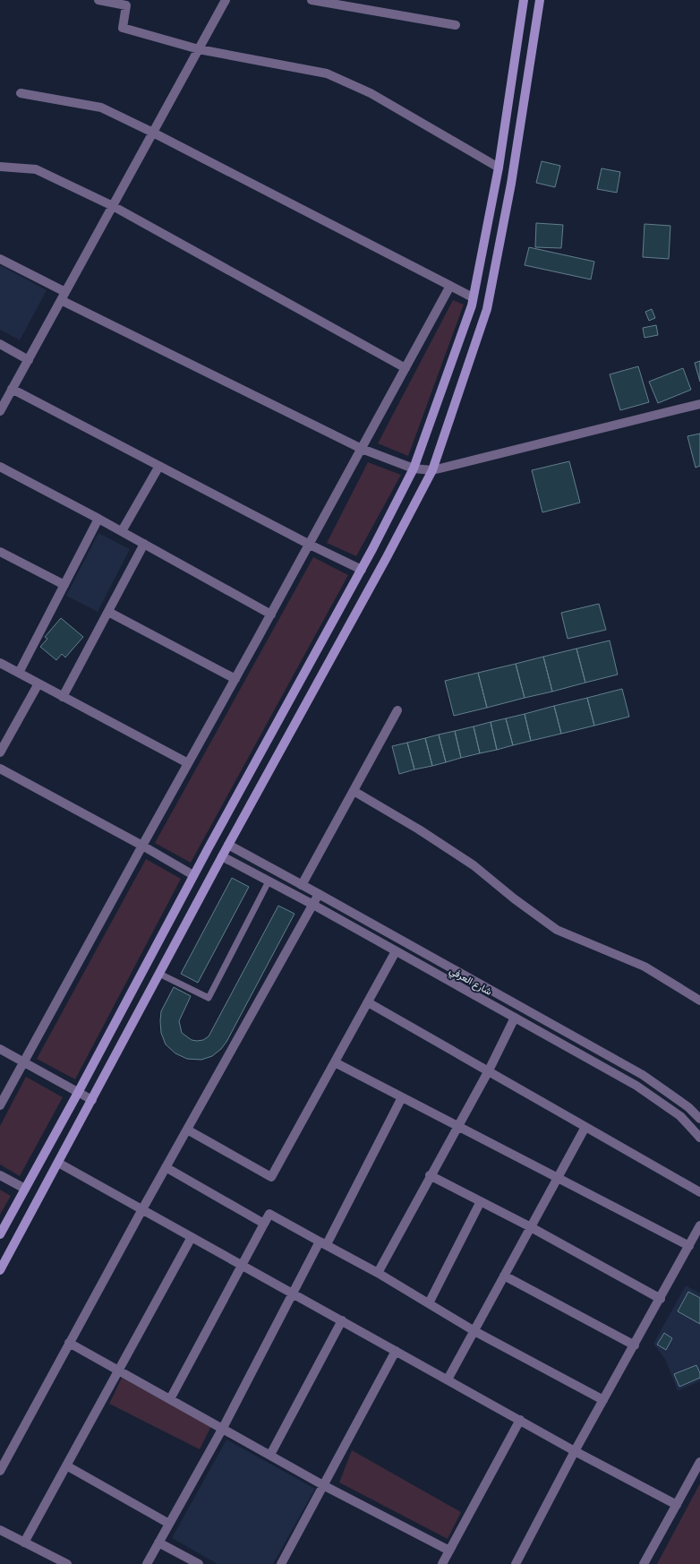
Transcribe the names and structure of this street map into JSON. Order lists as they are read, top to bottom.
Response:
{
  "streets": {
    "street": ["شارع العرفي"]
  }
}
